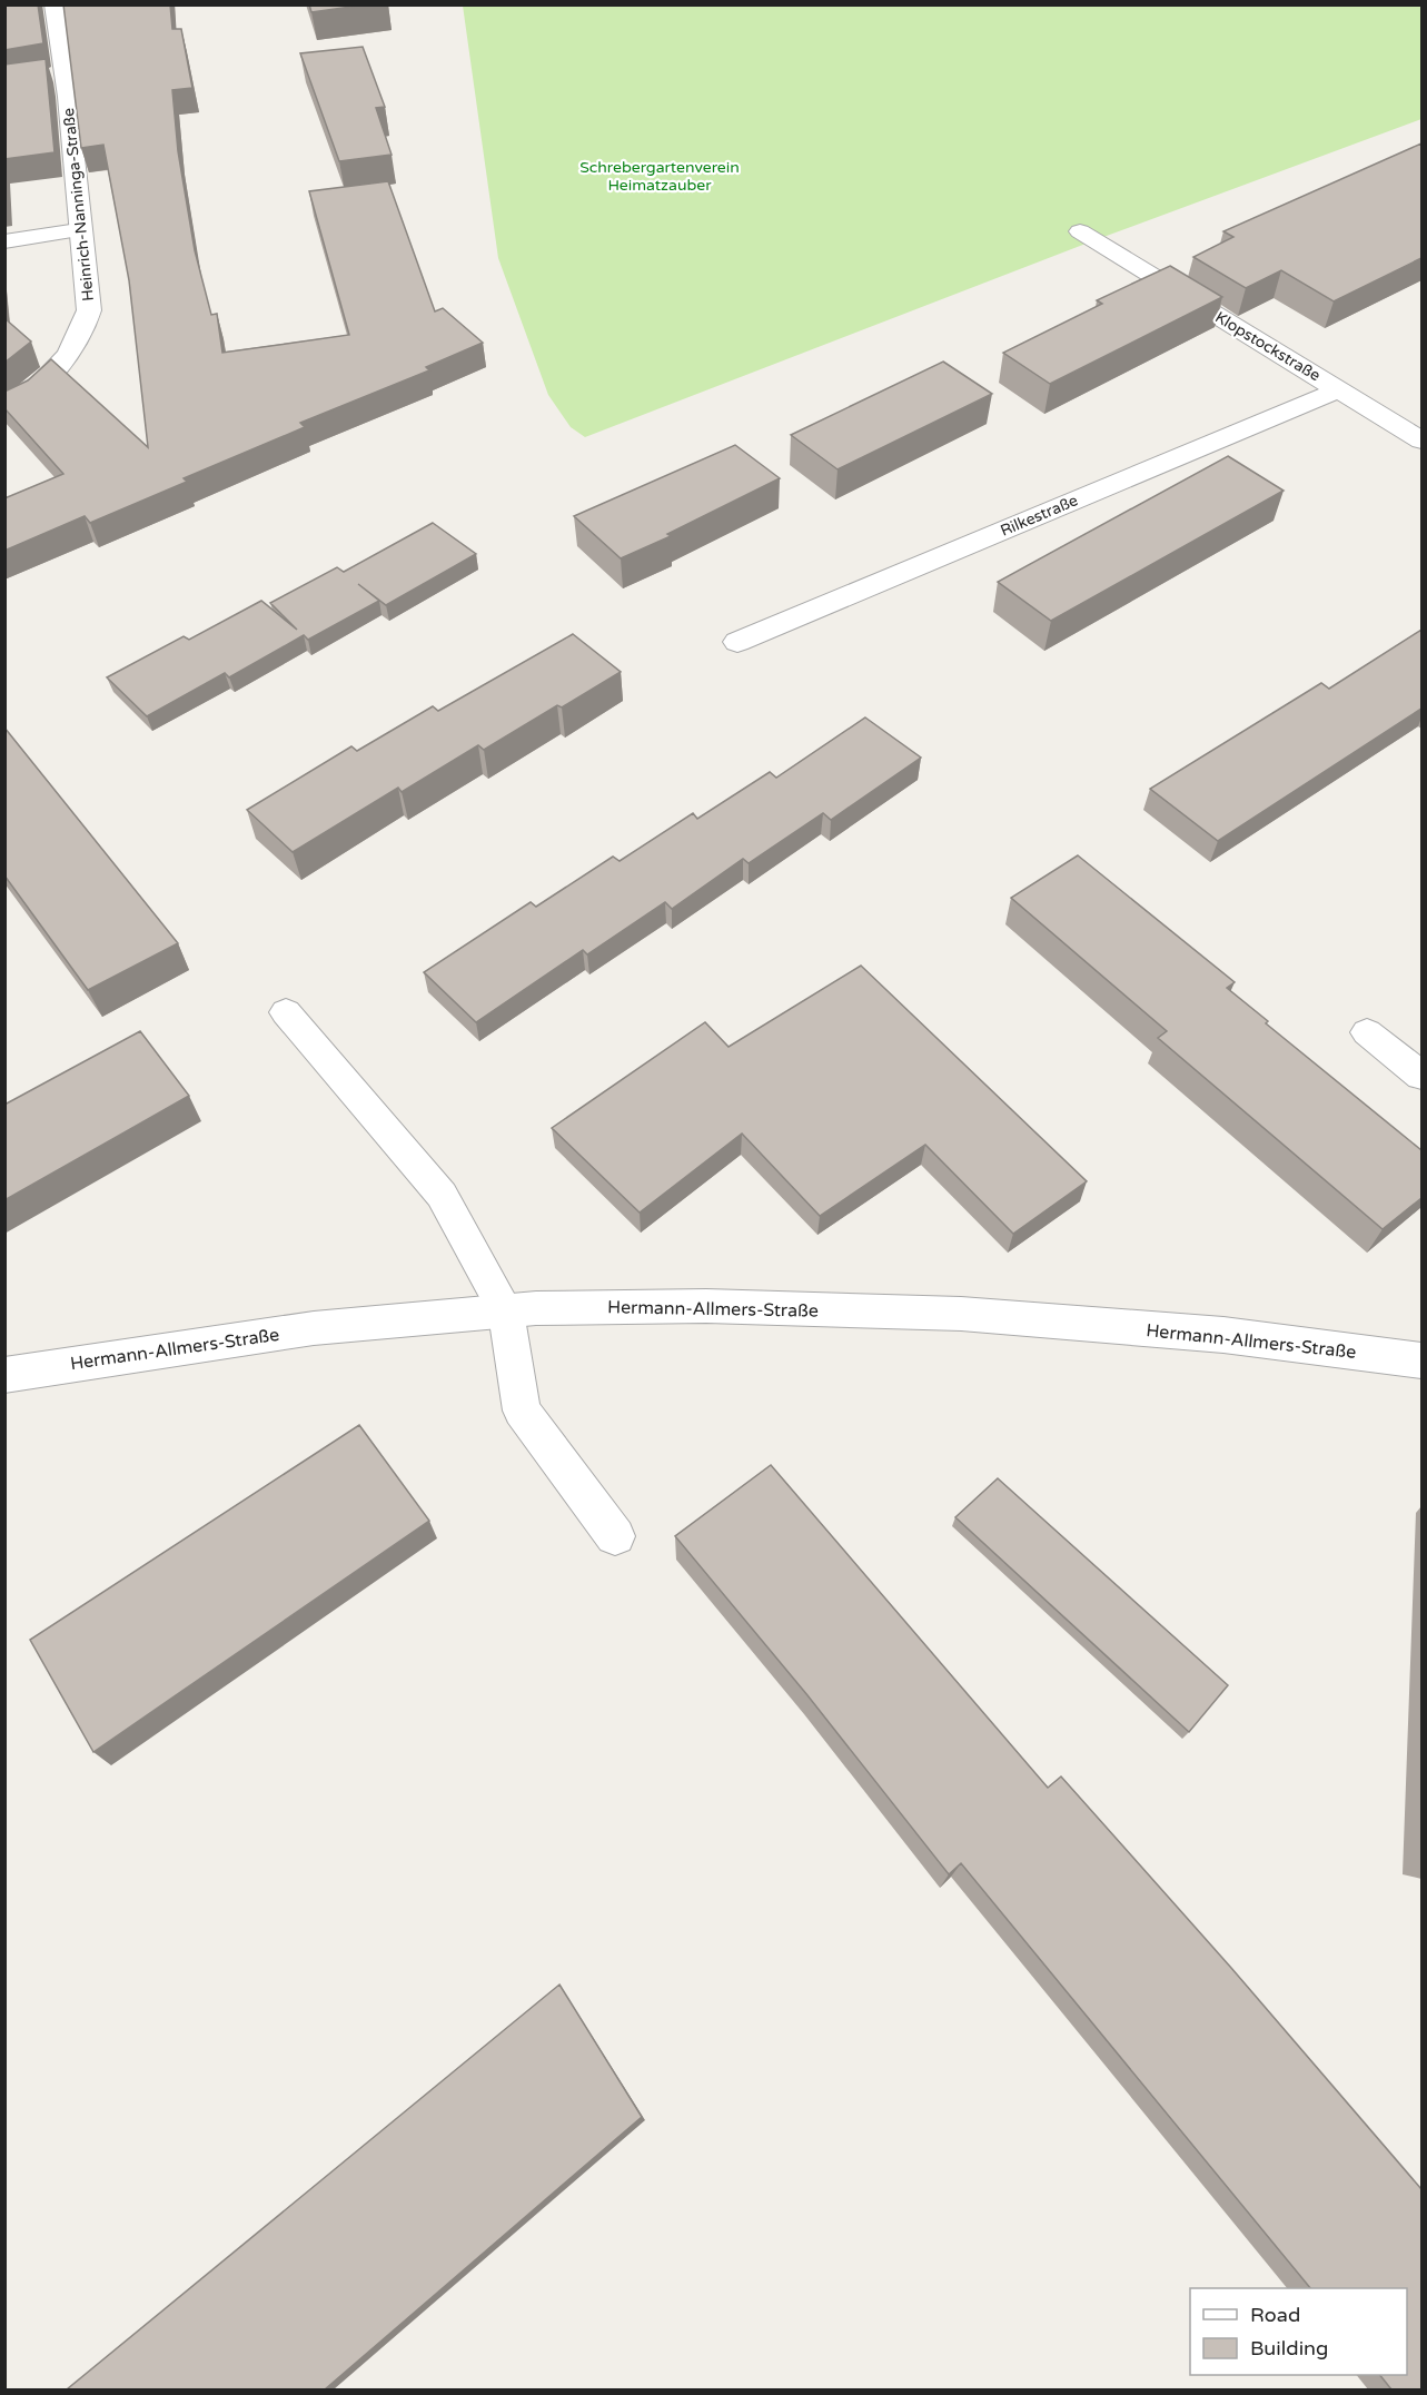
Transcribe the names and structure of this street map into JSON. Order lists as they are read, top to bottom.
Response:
{
  "streets": {
    "street": [
      "Heinrich-Nanninga-Straße",
      "Klopstockstraße",
      "Rilkestraße",
      "Hermann-Allmers-Straße"
    ]
  },
  "crossings": [
    ["Klopstockstraße", "Rilkestraße"]
  ],
  "parks": ["Schrebergartenverein Heimatzauber"],
  "legend": ["Road", "Building"]
}
